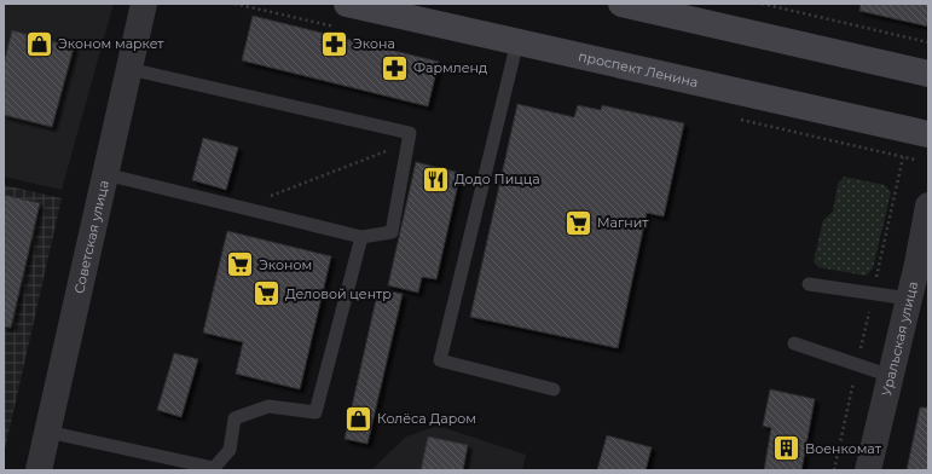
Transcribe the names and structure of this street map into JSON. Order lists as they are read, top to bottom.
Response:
{
  "streets": {
    "street": ["проспект Ленина", "Советская улица", "Уральская улица"]
  },
  "places": {
    "shop": ["Эконом маркет", "Колёса Даром"],
    "pharmacy": ["Экона", "Фармленд"],
    "restaurant": ["Додо Пицца"],
    "supermarket": ["Магнит", "Эконом", "Деловой центр"],
    "building": ["Военкомат"]
  }
}
